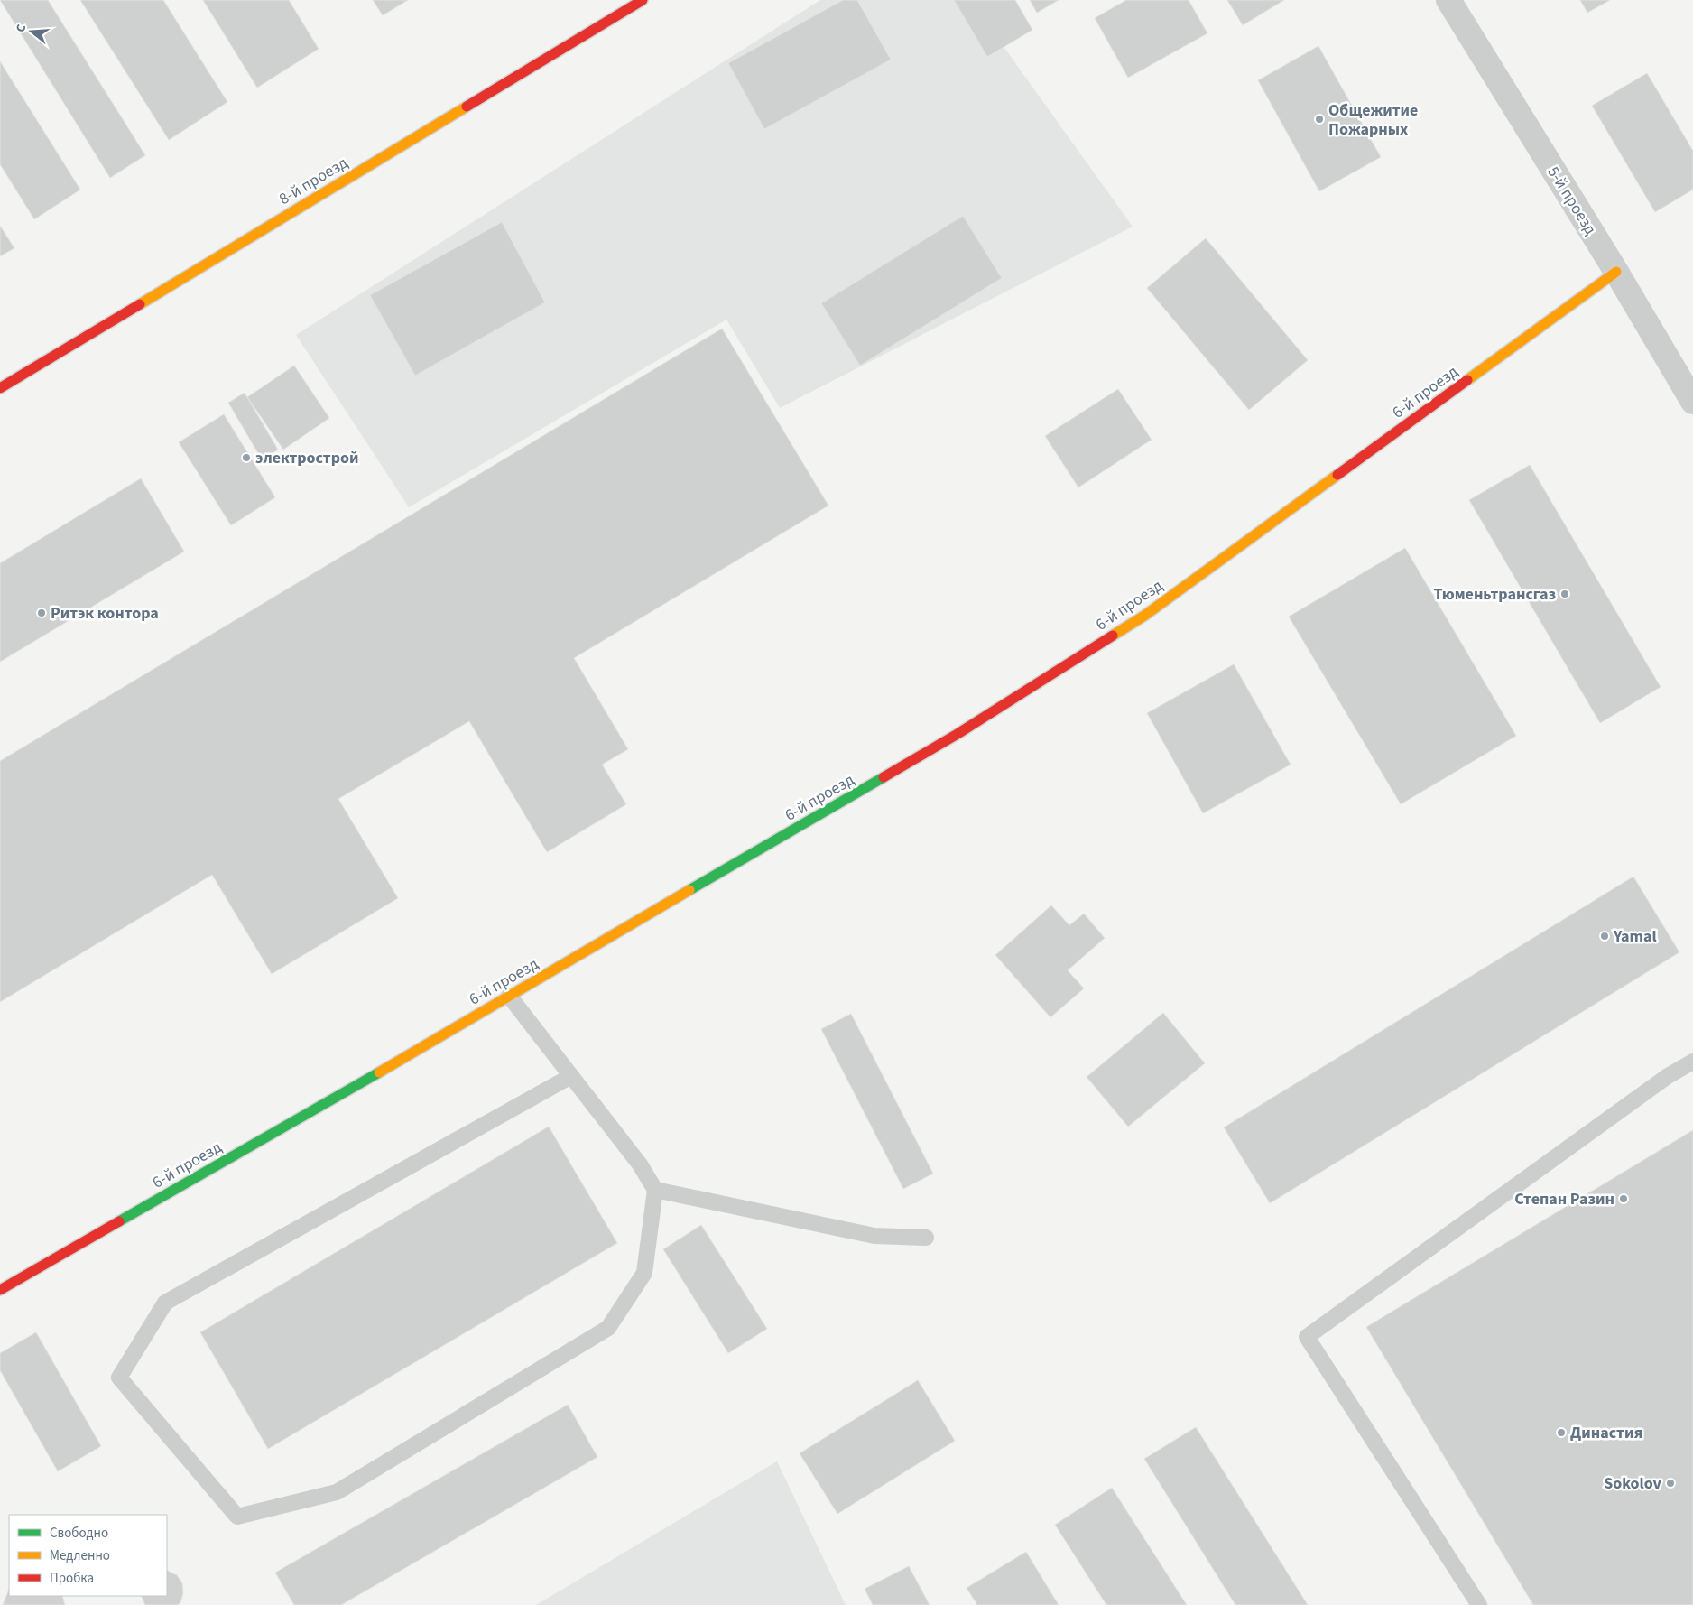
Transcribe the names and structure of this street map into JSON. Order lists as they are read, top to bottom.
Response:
{
  "streets": {
    "street": ["8-й проезд", "5-й проезд", "6-й проезд"]
  },
  "crossings": [
    ["5-й проезд", "6-й проезд"]
  ],
  "places": [
    "Общежитие Пожарных",
    "электрострой",
    "Тюменьтрансгаз",
    "Ритэк контора",
    "Yamal",
    "Степан Разин",
    "Династия",
    "Sokolov"
  ],
  "legend": ["Свободно", "Медленно", "Пробка"],
  "north": "left"
}
